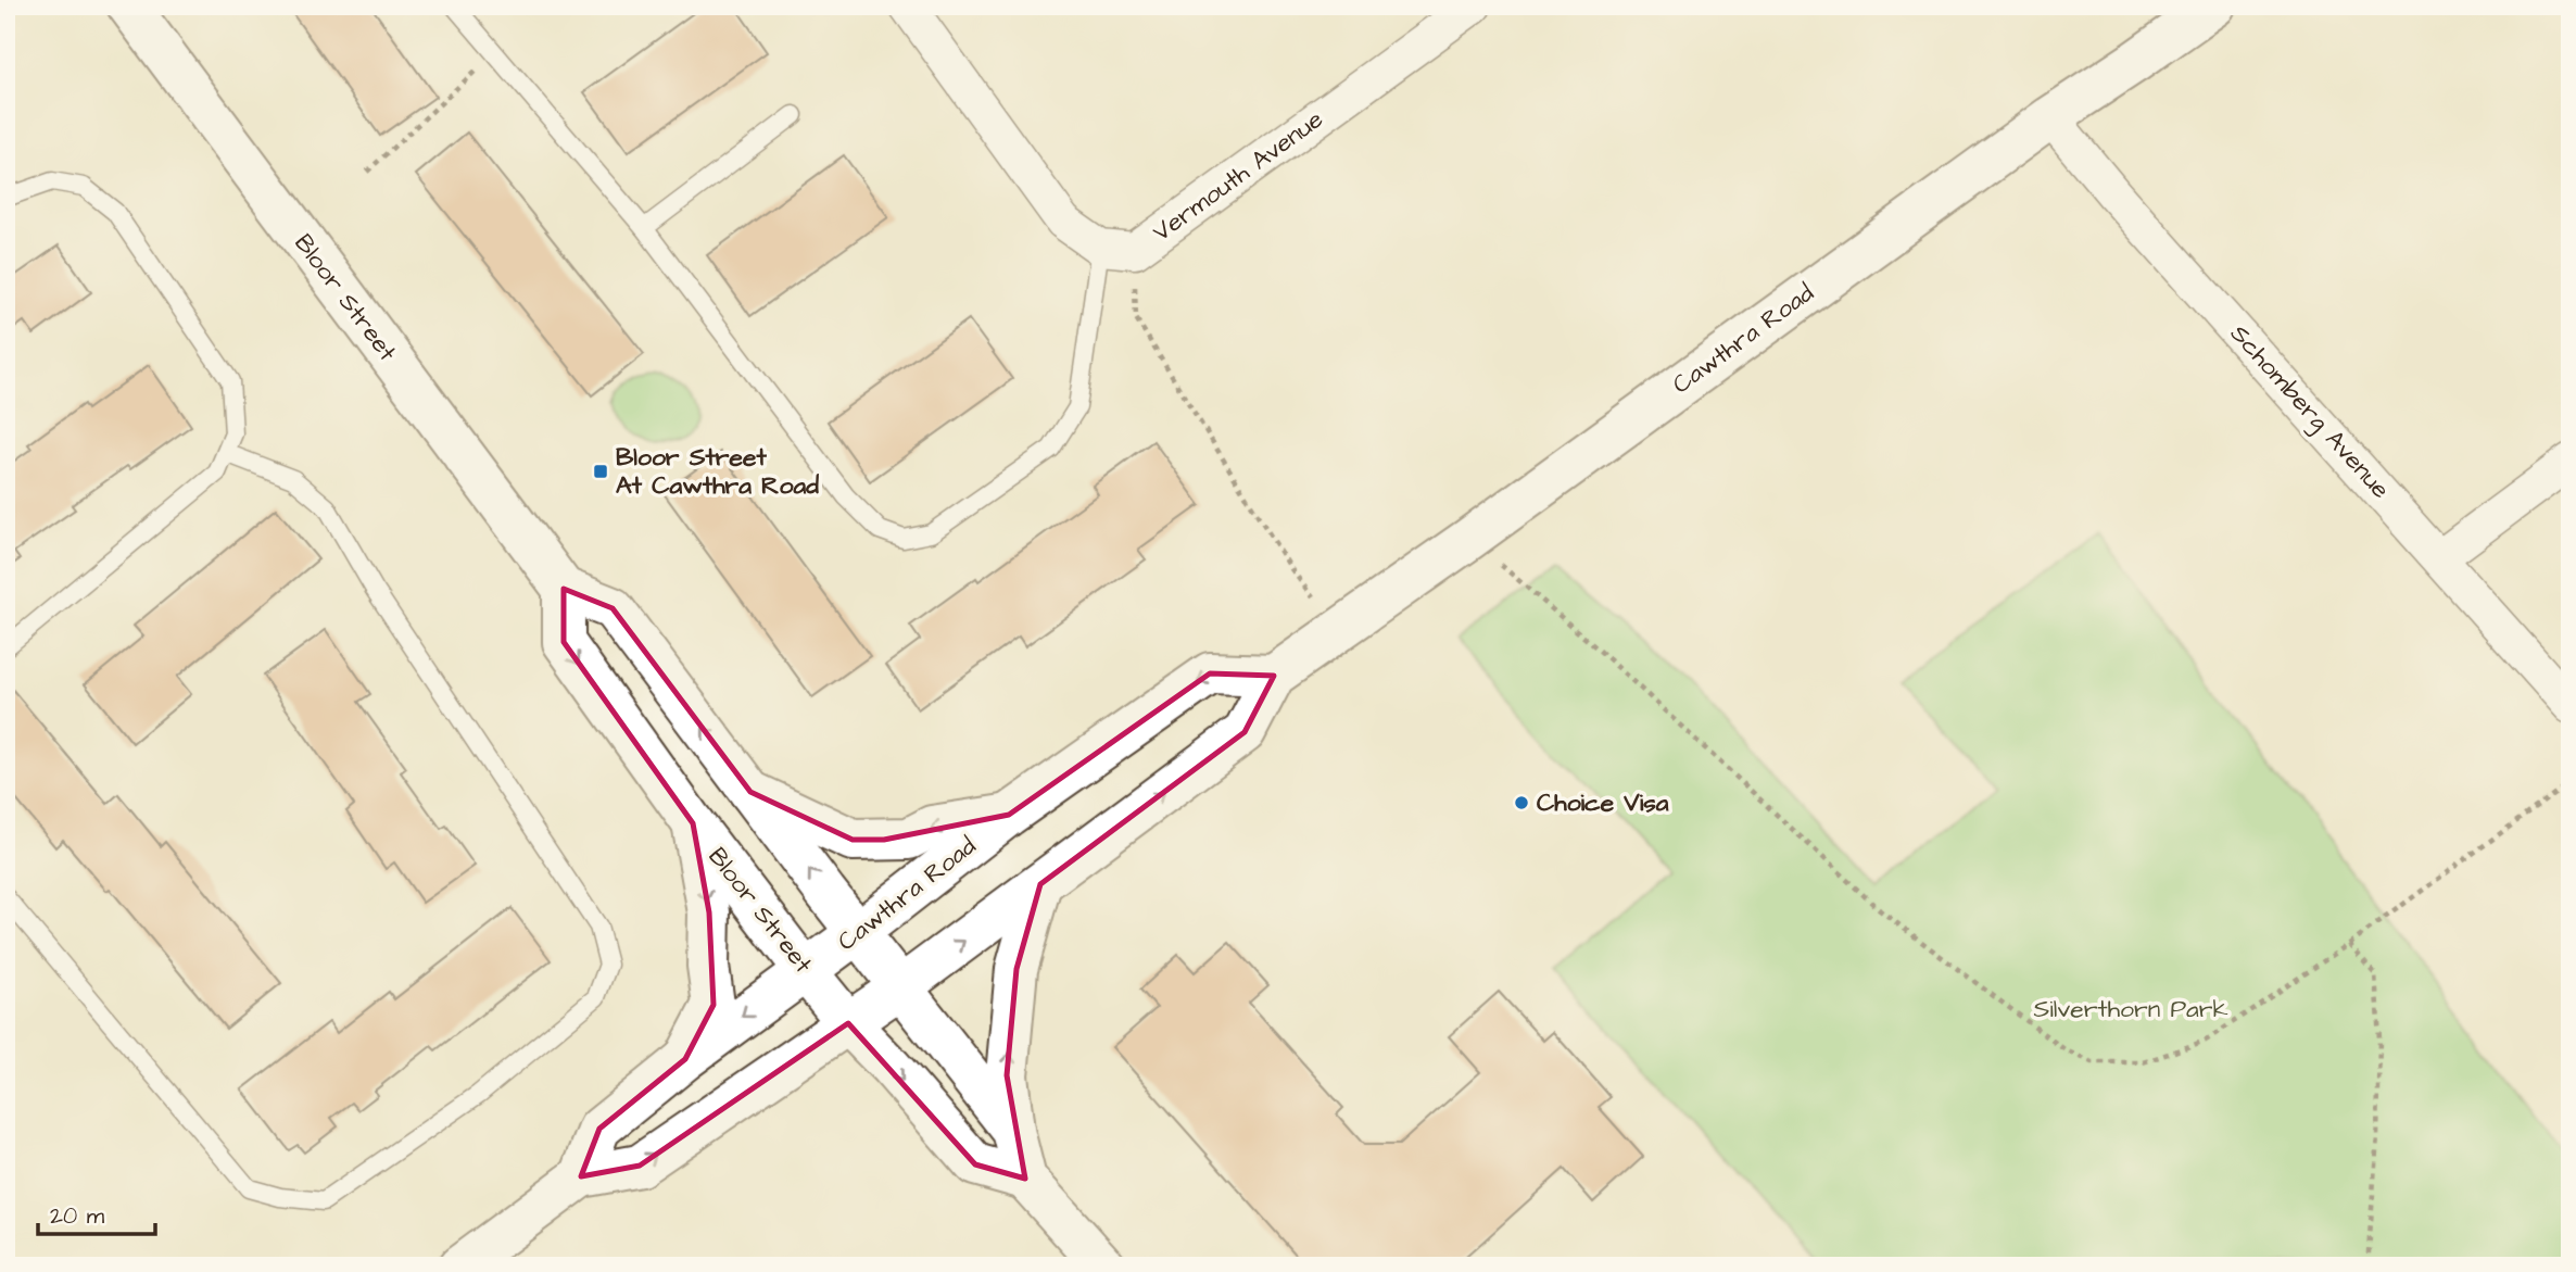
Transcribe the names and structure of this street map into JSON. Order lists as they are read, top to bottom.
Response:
{
  "streets": {
    "main road": ["Bloor Street", "Cawthra Road"],
    "street": ["Vermouth Avenue", "Schomberg Avenue"]
  },
  "crossings": [
    ["Bloor Street", "Cawthra Road"],
    ["Cawthra Road", "Schomberg Avenue"]
  ],
  "parks": ["Silverthorn Park"],
  "places": {
    "transit": ["Bloor Street At Cawthra Road"],
    "other": ["Choice Visa"]
  },
  "scale_bar": "20 m"
}
